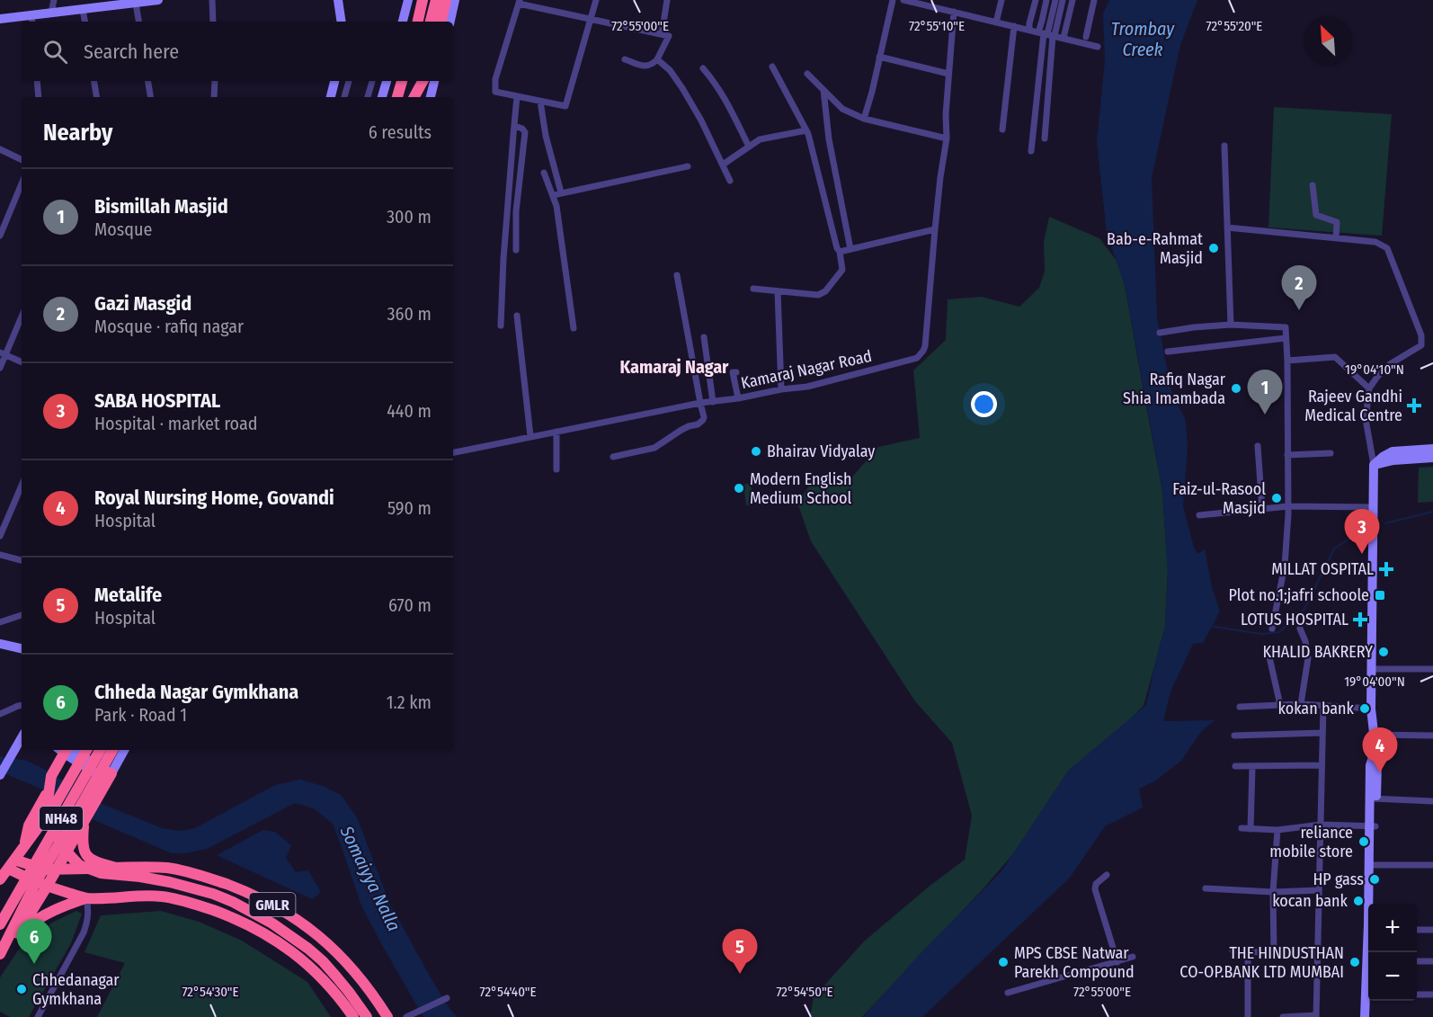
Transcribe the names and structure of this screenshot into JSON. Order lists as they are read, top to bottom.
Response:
{
  "streets": {
    "highway": ["NH48", "GMLR"],
    "street": ["Kamaraj Nagar Road"]
  },
  "crossings": [
    ["NH48", "GMLR"]
  ],
  "districts": ["Kamaraj Nagar"],
  "water": ["Trombay Creek", "Somaiyya Nalla"],
  "places": {
    "other": [
      "Bab-e-Rahmat Masjid",
      "Rafiq Nagar Shia Imambada",
      "Bhairav Vidyalay",
      "Modern English Medium School",
      "Faiz-ul-Rasool Masjid",
      "KHALID BAKRERY",
      "kokan bank",
      "reliance mobile store",
      "HP gass",
      "kocan bank",
      "MPS CBSE Natwar Parekh Compound",
      "THE HINDUSTHAN CO-OP.BANK LTD MUMBAI",
      "Chhedanagar Gymkhana"
    ],
    "health": ["Rajeev Gandhi Medical Centre", "MILLAT OSPITAL", "LOTUS HOSPITAL"],
    "transit": ["Plot no.1;jafri schoole"]
  },
  "north": "top left",
  "page": {
    "search": "Search here",
    "heading": ["Nearby", "6 results"],
    "list": [
      {
        "mark": "1",
        "name": "Bismillah Masjid",
        "note": "Mosque",
        "value": "300 m"
      },
      {
        "mark": "2",
        "name": "Gazi Masgid",
        "note": "Mosque · rafiq nagar",
        "value": "360 m"
      },
      {
        "mark": "3",
        "name": "SABA HOSPITAL",
        "note": "Hospital · market road",
        "value": "440 m"
      },
      {
        "mark": "4",
        "name": "Royal Nursing Home, Govandi",
        "note": "Hospital",
        "value": "590 m"
      },
      {
        "mark": "5",
        "name": "Metalife",
        "note": "Hospital",
        "value": "670 m"
      },
      {
        "mark": "6",
        "name": "Chheda Nagar Gymkhana",
        "note": "Park · Road 1",
        "value": "1.2 km"
      }
    ],
    "pins": [
      "2",
      "1",
      "3",
      "4",
      "6",
      "5"
    ],
    "map_buttons": ["+", "−"]
  },
  "coordinates": [
    "72°55'00\"E",
    "72°55'10\"E",
    "72°55'20\"E",
    "19°04'10\"N",
    "19°04'00\"N",
    "72°54'30\"E",
    "72°54'40\"E",
    "72°54'50\"E"
  ]
}
